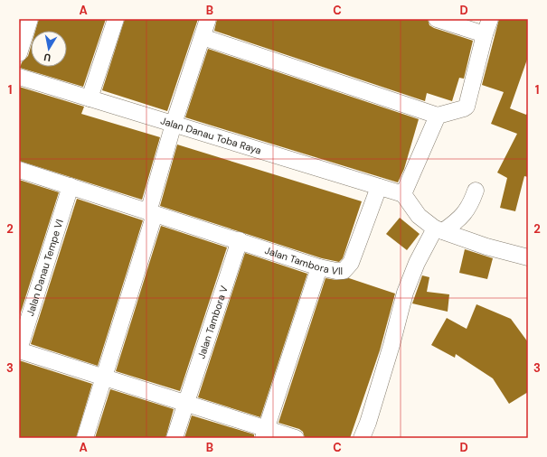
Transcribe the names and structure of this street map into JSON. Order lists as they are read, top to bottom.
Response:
{
  "streets": {
    "street": [
      "Jalan Danau Toba Raya",
      "Jalan Tambora VII",
      "Jalan Danau Tempe VI",
      "Jalan Tambora V"
    ]
  },
  "crossings": [
    ["Jalan Danau Toba Raya", "Jalan Tambora VII"],
    ["Jalan Tambora VII", "Jalan Danau Tempe VI"],
    ["Jalan Tambora VII", "Jalan Tambora V"]
  ],
  "north": "bottom",
  "grid": {
    "columns": [
      "A",
      "B",
      "C",
      "D"
    ],
    "rows": ["1", "2", "3"]
  }
}
